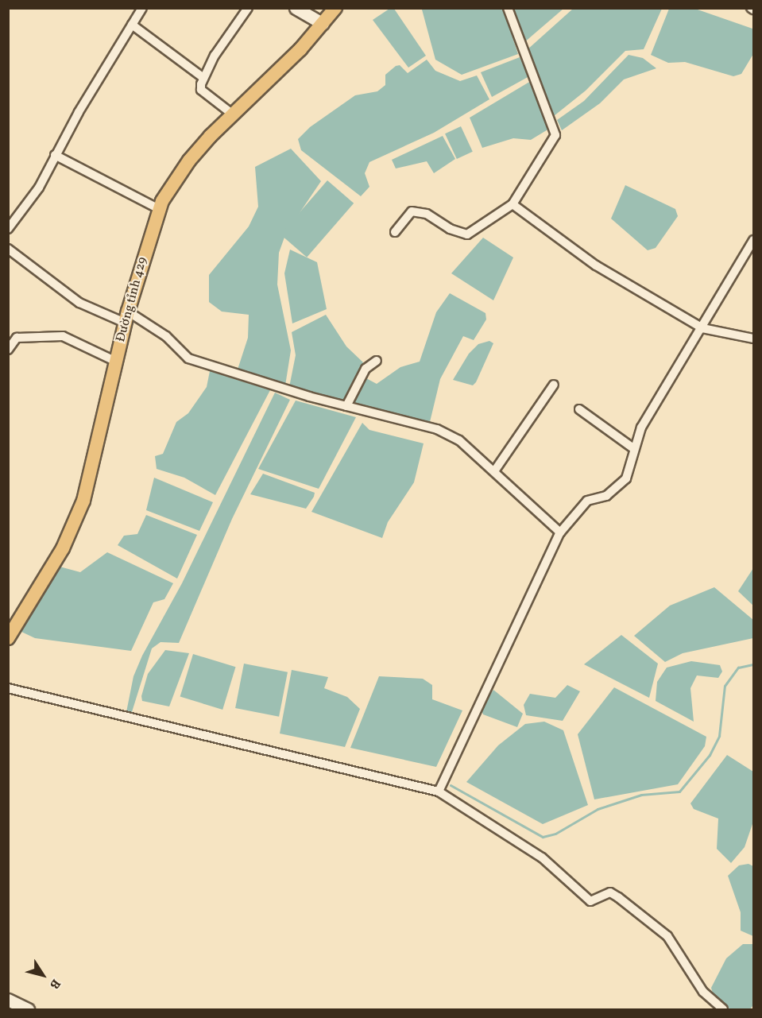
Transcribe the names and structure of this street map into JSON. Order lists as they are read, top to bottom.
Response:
{
  "streets": {
    "main road": ["Đường tỉnh 429"]
  },
  "north": "bottom right"
}
